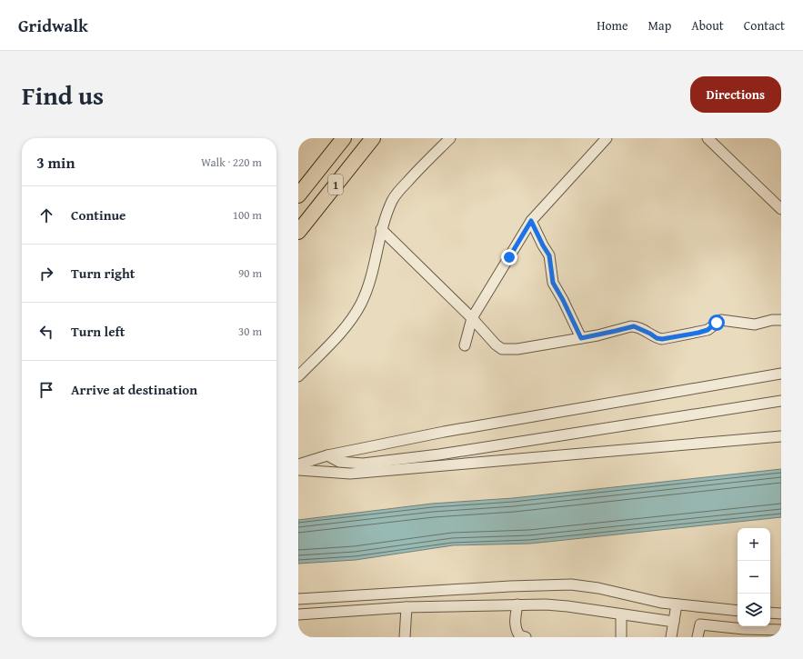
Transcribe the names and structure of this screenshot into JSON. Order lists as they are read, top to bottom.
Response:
{
  "streets": {
    "highway": ["1"]
  },
  "page": {
    "header": "Gridwalk",
    "nav": [
      "Home",
      "Map",
      "About",
      "Contact"
    ],
    "title": "Find us",
    "buttons": "Directions",
    "heading": ["3 min", "Walk · 220 m"],
    "list": [
      ["Continue", "100 m"],
      ["Turn right", "90 m"],
      ["Turn left", "30 m"],
      "Arrive at destination"
    ],
    "map_buttons": ["+", "−"]
  }
}
